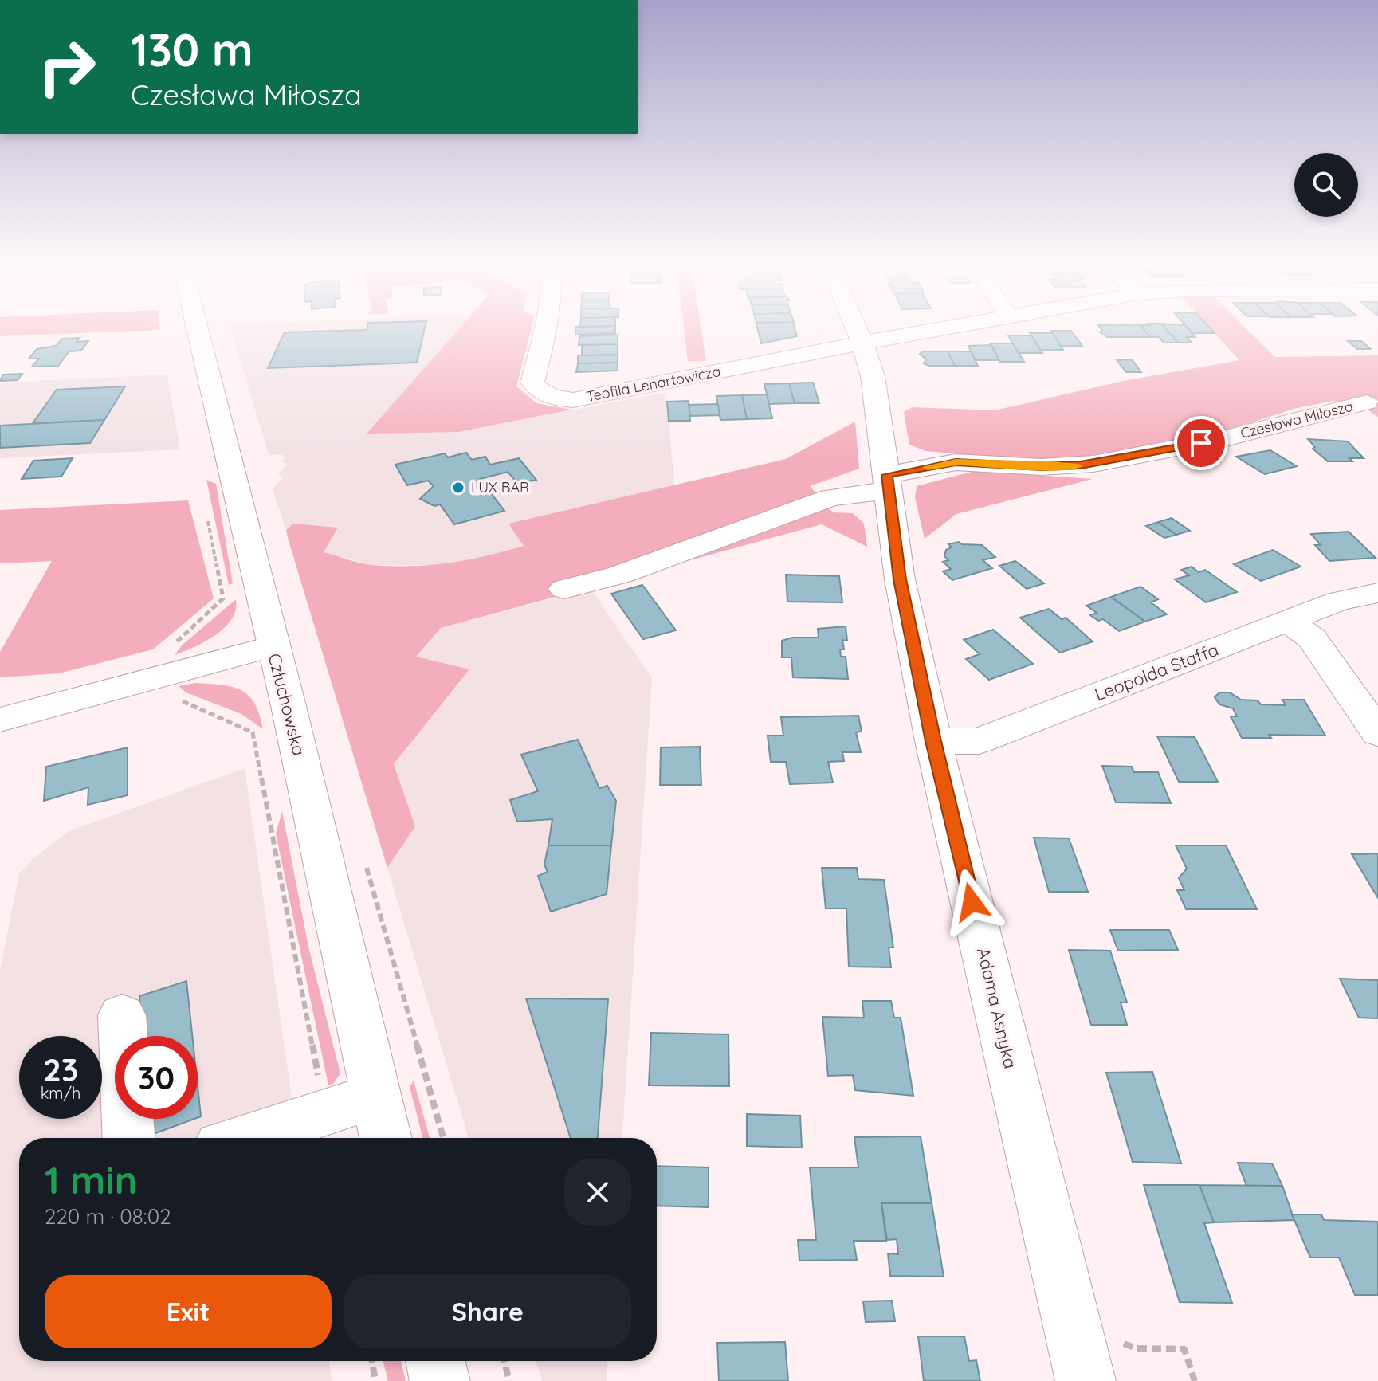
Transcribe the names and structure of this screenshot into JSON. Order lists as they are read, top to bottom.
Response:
{
  "streets": {
    "street": [
      "Teofila Lenartowicza",
      "Czesława Miłosza",
      "Leopolda Staffa",
      "Człuchowska",
      "Adama Asnyka"
    ]
  },
  "crossings": [
    ["Teofila Lenartowicza", "Adama Asnyka"],
    ["Czesława Miłosza", "Adama Asnyka"],
    ["Leopolda Staffa", "Adama Asnyka"]
  ],
  "places": ["LUX BAR"],
  "page": {
    "turn": ["130 m", "Czesława Miłosza"],
    "speed": "23 km/h",
    "limit": "30",
    "heading": ["1 min", "220 m · 08:02"],
    "buttons": ["Exit", "Share"]
  }
}
